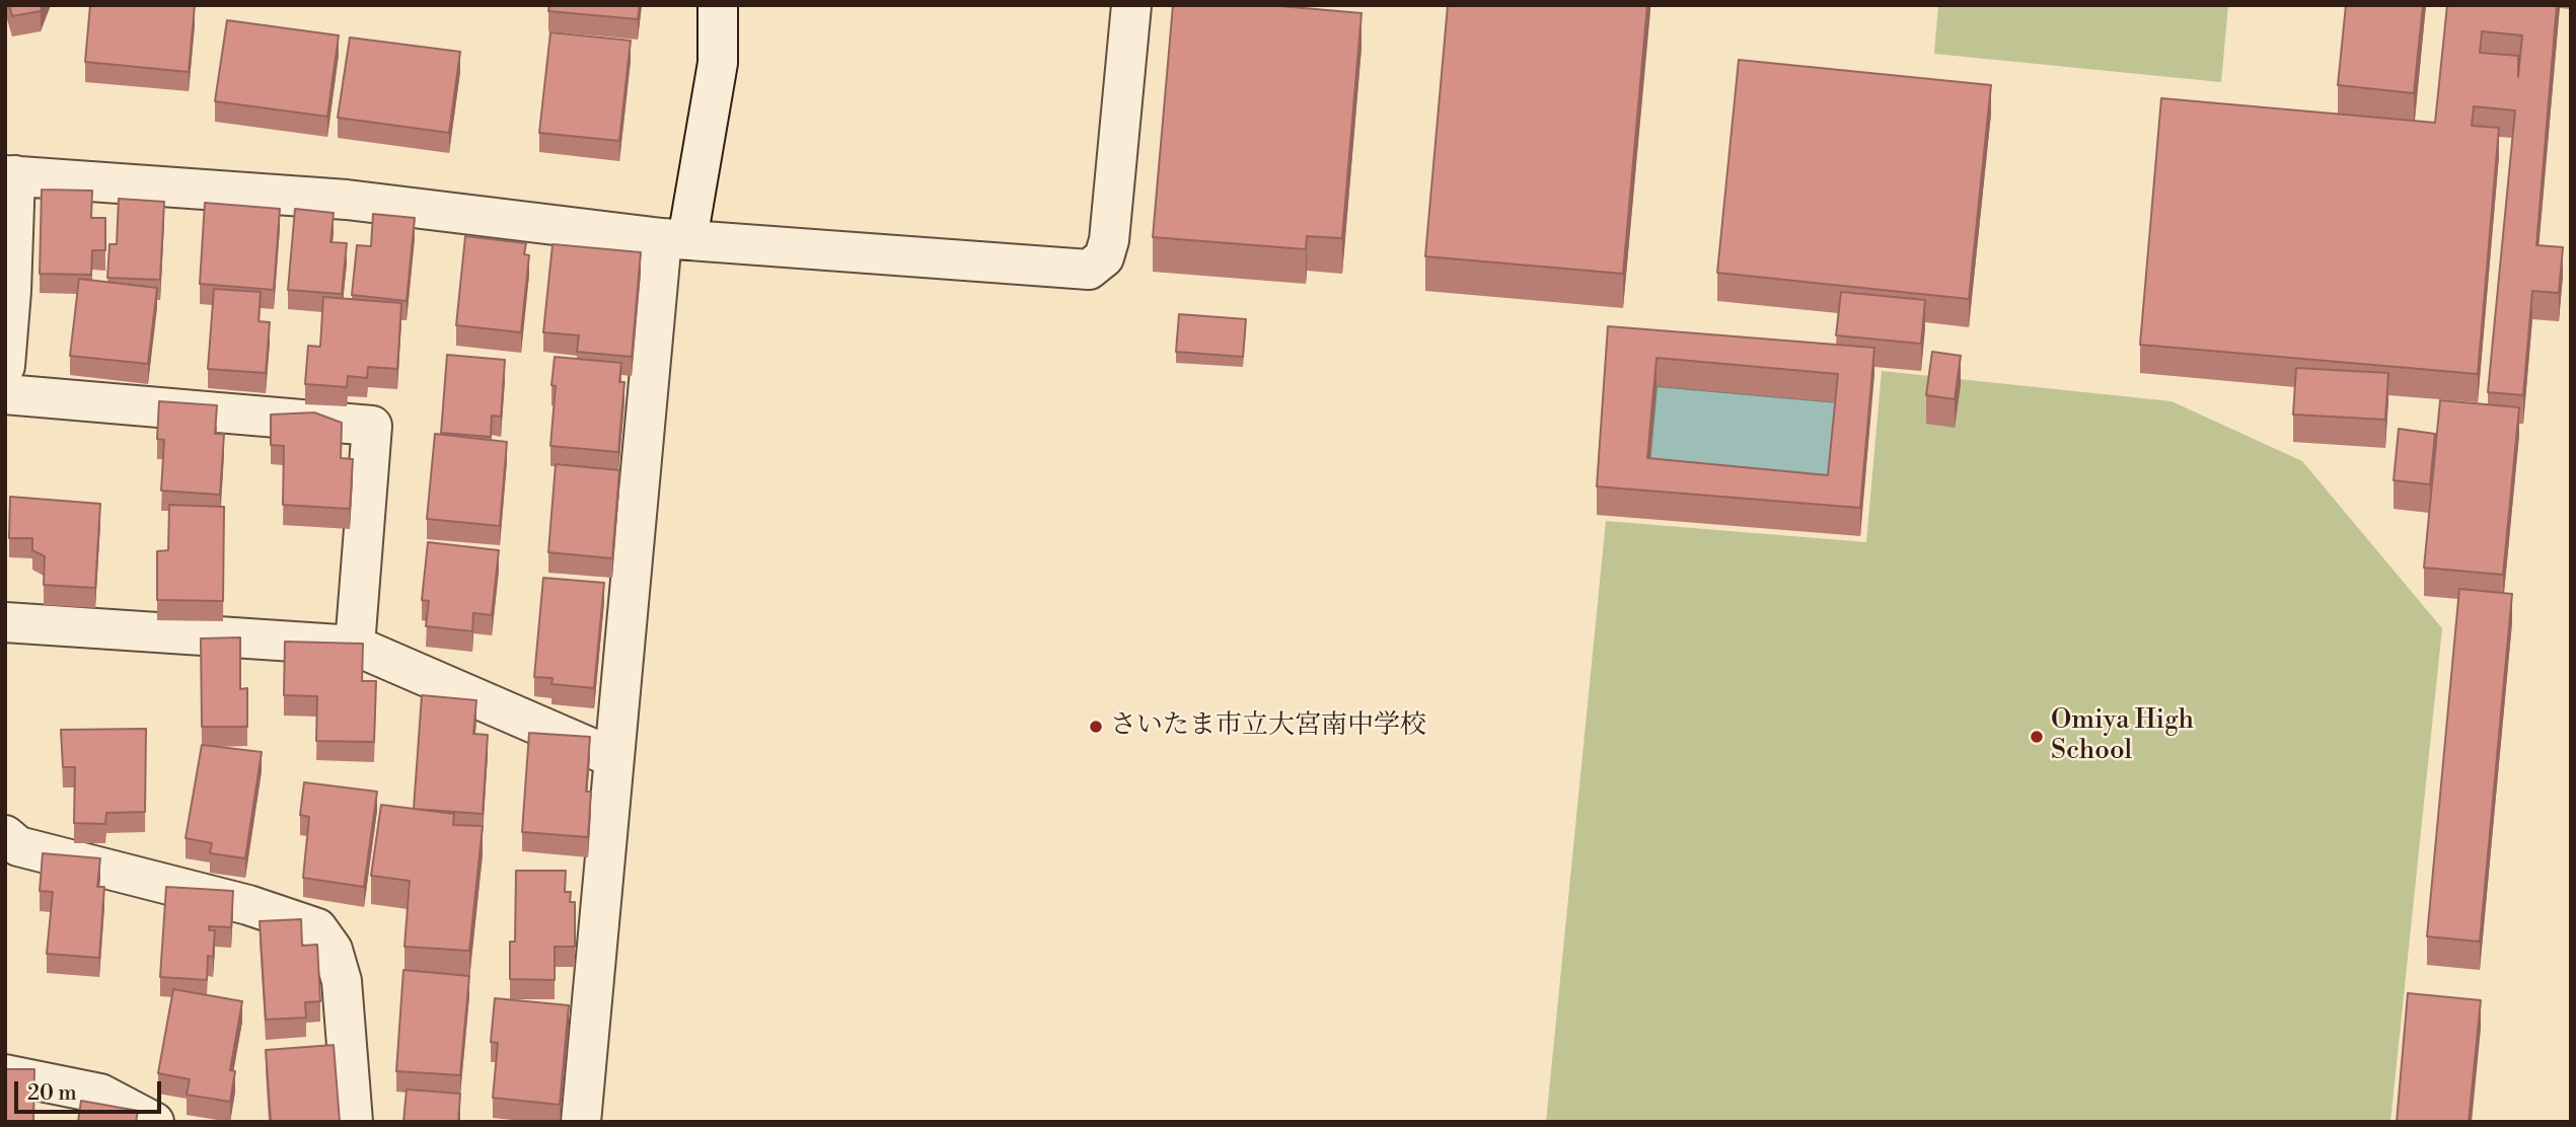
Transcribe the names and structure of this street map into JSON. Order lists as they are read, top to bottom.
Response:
{
  "places": ["さいたま市立大宮南中学校", "Omiya High School"],
  "scale_bar": "20 m"
}
